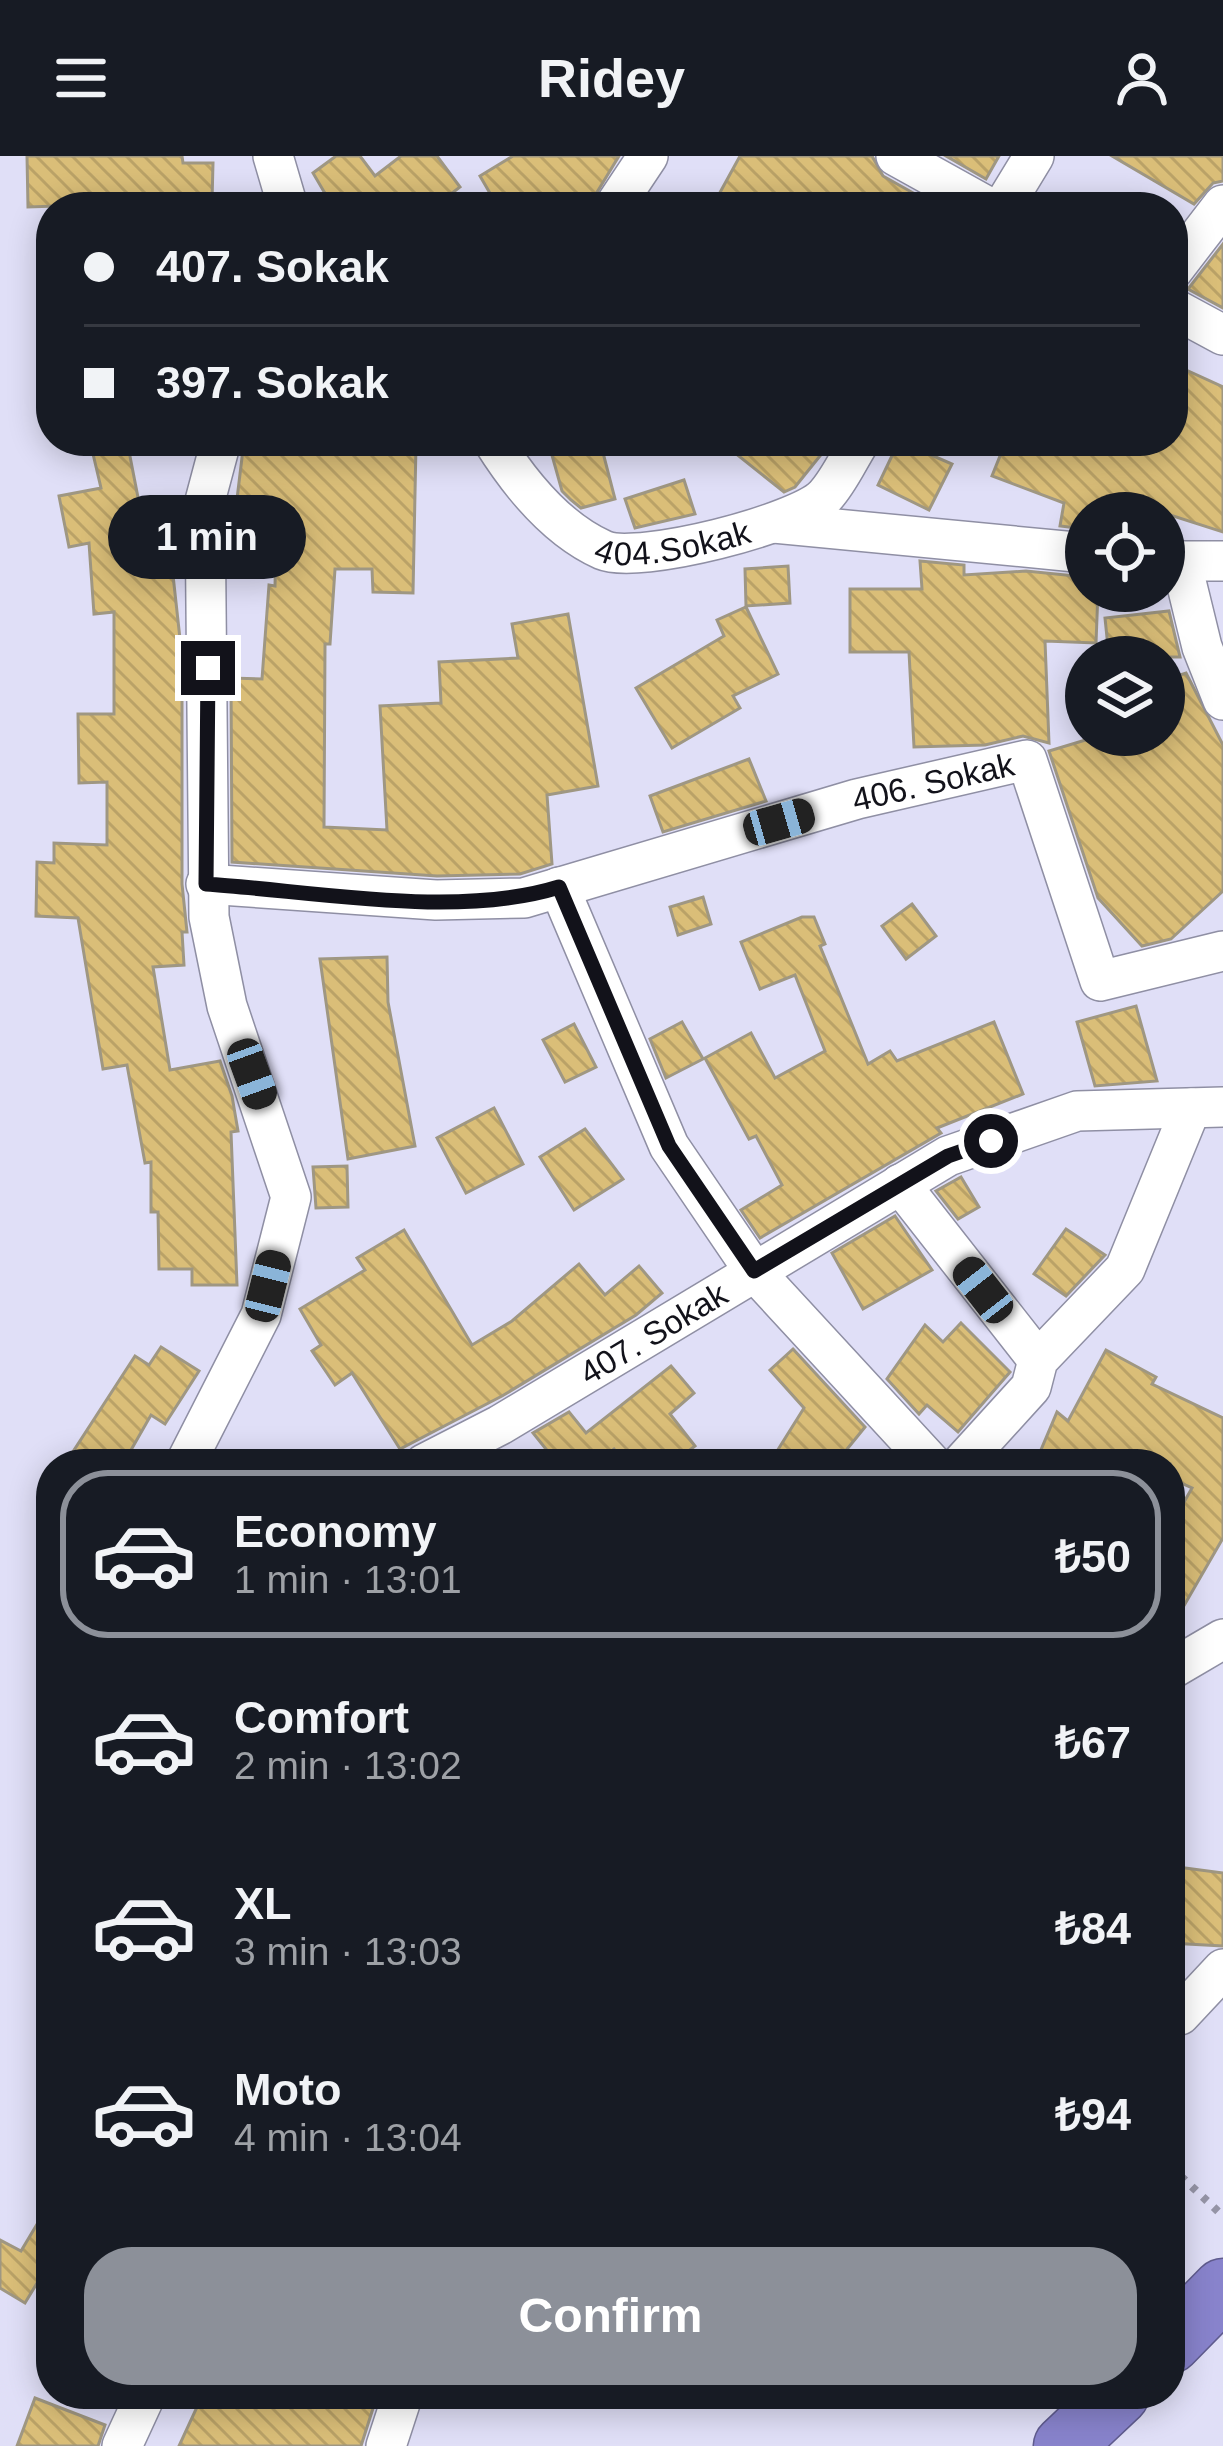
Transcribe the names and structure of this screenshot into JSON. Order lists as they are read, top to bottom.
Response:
{
  "streets": {
    "street": ["404.Sokak", "406. Sokak", "407. Sokak"]
  },
  "page": {
    "header": "Ridey",
    "banner": ["407. Sokak", "397. Sokak"],
    "bubble": "1 min",
    "list": [
      {
        "name": "Economy",
        "note": "1 min · 13:01",
        "value": "₺50"
      },
      {
        "name": "Comfort",
        "note": "2 min · 13:02",
        "value": "₺67"
      },
      {
        "name": "XL",
        "note": "3 min · 13:03",
        "value": "₺84"
      },
      {
        "name": "Moto",
        "note": "4 min · 13:04",
        "value": "₺94"
      }
    ],
    "buttons": "Confirm"
  }
}
